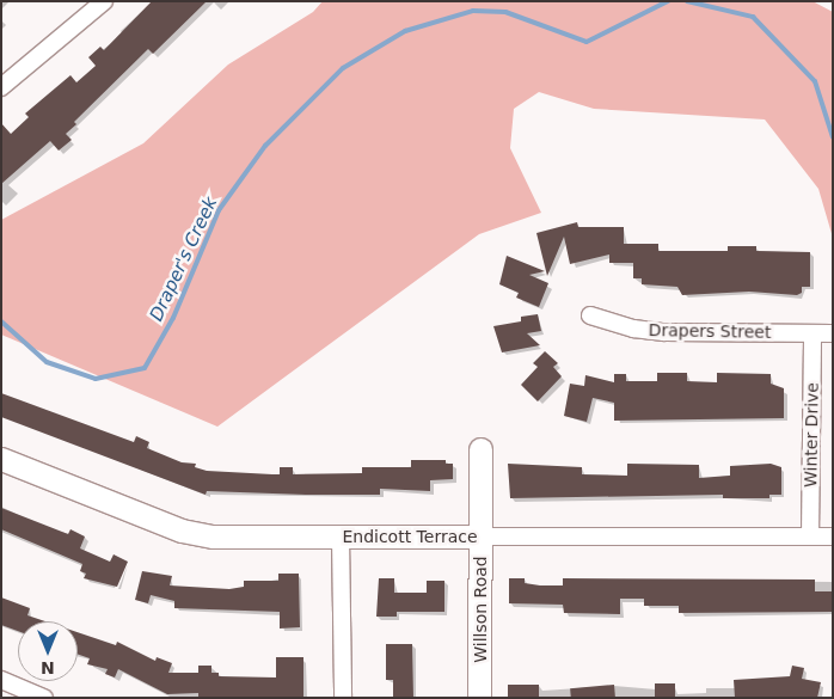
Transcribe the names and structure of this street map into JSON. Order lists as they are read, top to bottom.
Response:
{
  "streets": {
    "street": [
      "Drapers Street",
      "Winter Drive",
      "Endicott Terrace",
      "Willson Road"
    ]
  },
  "crossings": [
    ["Drapers Street", "Winter Drive"],
    ["Winter Drive", "Endicott Terrace"],
    ["Endicott Terrace", "Willson Road"]
  ],
  "water": ["Draper's Creek"],
  "north": "bottom"
}
